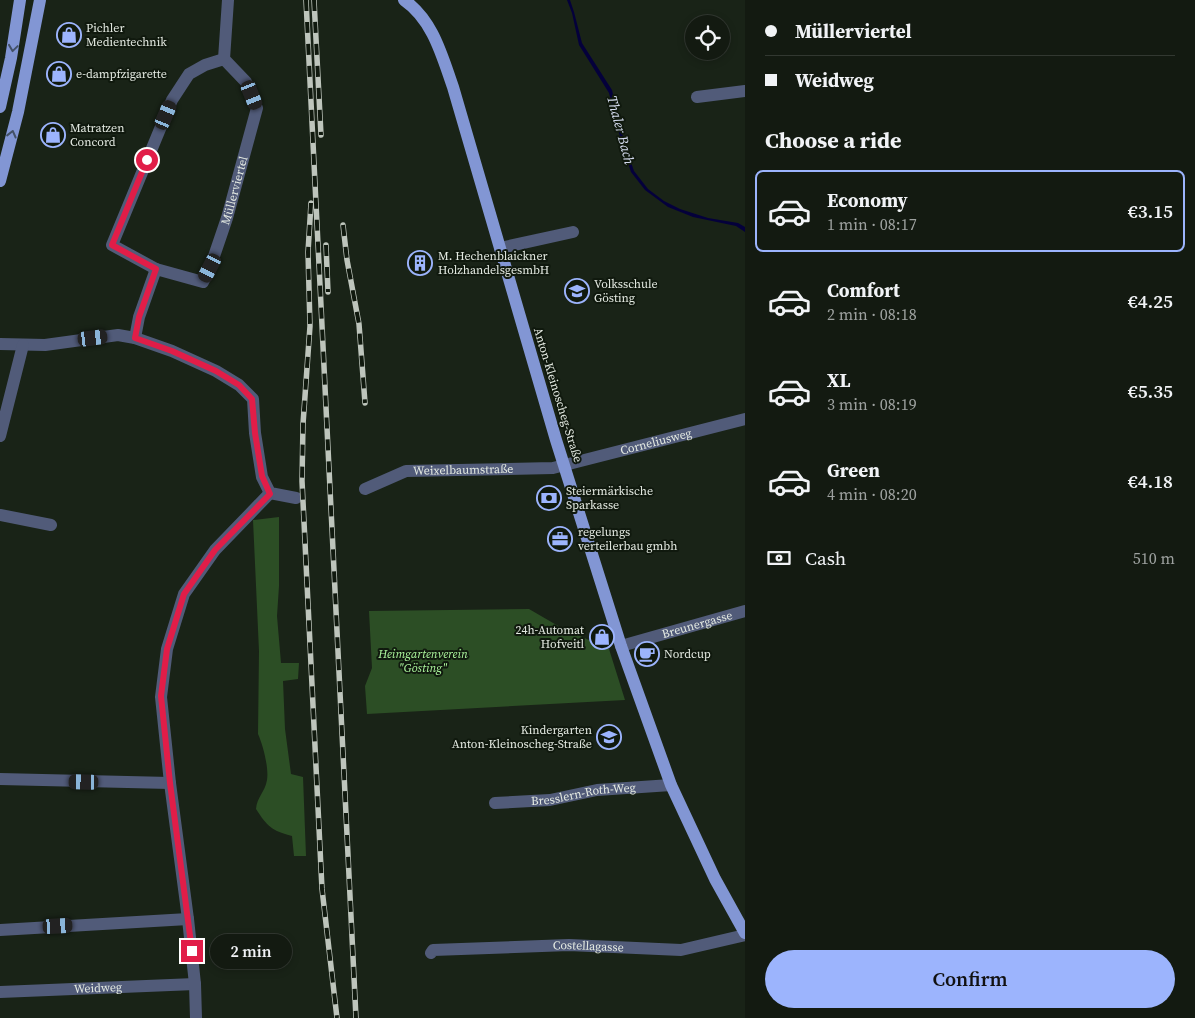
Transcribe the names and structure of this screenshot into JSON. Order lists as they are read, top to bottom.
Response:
{
  "streets": {
    "main road": ["Anton-Kleinoscheg-Straße"],
    "street": [
      "Müllerviertel",
      "Corneliusweg",
      "Weixelbaumstraße",
      "Breunergasse",
      "Bresslern-Roth-Weg",
      "Costellagasse",
      "Weidweg"
    ]
  },
  "crossings": [
    ["Anton-Kleinoscheg-Straße", "Corneliusweg"],
    ["Anton-Kleinoscheg-Straße", "Weixelbaumstraße"],
    ["Anton-Kleinoscheg-Straße", "Breunergasse"],
    ["Anton-Kleinoscheg-Straße", "Bresslern-Roth-Weg"],
    ["Anton-Kleinoscheg-Straße", "Costellagasse"],
    ["Corneliusweg", "Weixelbaumstraße"]
  ],
  "water": ["Thaler Bach"],
  "parks": ["Heimgartenverein \"Gösting\""],
  "places": {
    "shop": [
      "Pichler Medientechnik",
      "e-dampfzigarette",
      "Matratzen Concord",
      "24h-Automat Hofveitl"
    ],
    "building": ["M. Hechenblaickner HolzhandelsgesmbH"],
    "school or university": ["Volksschule Gösting", "Kindergarten Anton-Kleinoscheg-Straße"],
    "bank": ["Steiermärkische Sparkasse"],
    "office": ["regelungs verteilerbau gmbh"],
    "cafe": ["Nordcup"]
  },
  "page": {
    "banner": ["Müllerviertel", "Weidweg"],
    "heading": "Choose a ride",
    "list": [
      {
        "name": "Economy",
        "note": "1 min · 08:17",
        "value": "€3.15"
      },
      {
        "name": "Comfort",
        "note": "2 min · 08:18",
        "value": "€4.25"
      },
      {
        "name": "XL",
        "note": "3 min · 08:19",
        "value": "€5.35"
      },
      {
        "name": "Green",
        "note": "4 min · 08:20",
        "value": "€4.18"
      }
    ],
    "pay": ["Cash", "510 m"],
    "bubble": "2 min",
    "buttons": "Confirm"
  }
}
